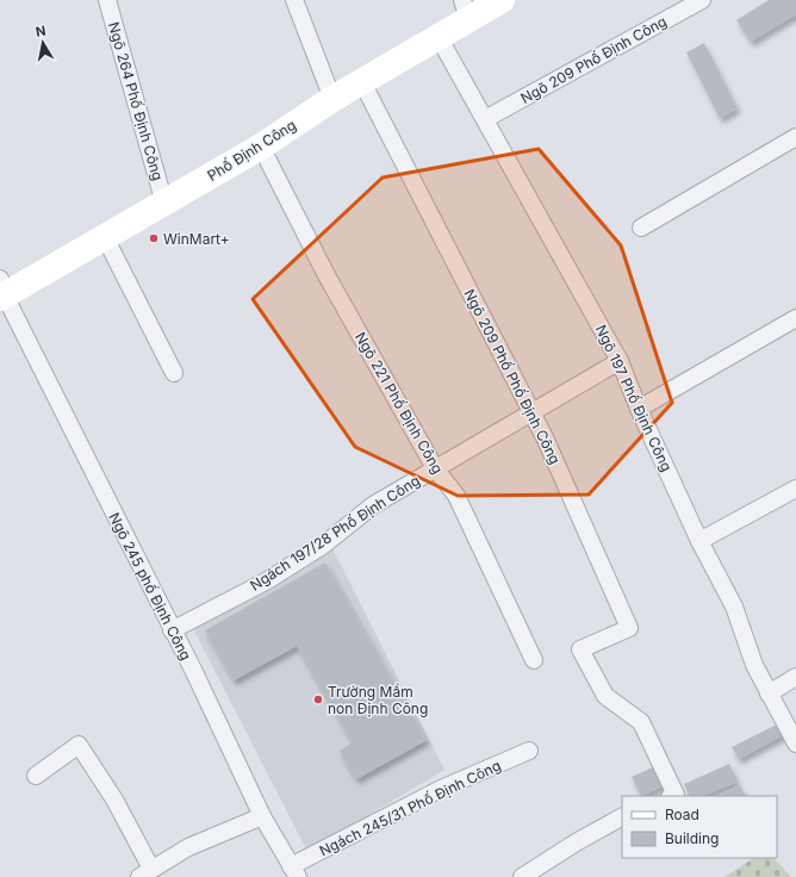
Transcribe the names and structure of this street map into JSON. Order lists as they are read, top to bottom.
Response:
{
  "streets": {
    "street": ["Phố Định Công"],
    "lane": [
      "Ngõ 209 Phố Định Công",
      "Ngõ 264 Phố Định Công",
      "Ngõ 209 Phố Phố Định Công",
      "Ngõ 197 Phố Định Công",
      "Ngõ 221 Phố Định Công",
      "Ngách 197/28 Phố Định Công",
      "Ngõ 245 phố Định Công",
      "Ngách 245/31 Phố Định Công"
    ]
  },
  "crossings": [
    ["Ngõ 209 Phố Định Công", "Ngõ 197 Phố Định Công"],
    ["Ngõ 264 Phố Định Công", "Phố Định Công"],
    ["Phố Định Công", "Ngõ 209 Phố Phố Định Công"],
    ["Phố Định Công", "Ngõ 197 Phố Định Công"],
    ["Phố Định Công", "Ngõ 221 Phố Định Công"],
    ["Phố Định Công", "Ngõ 245 phố Định Công"],
    ["Ngõ 209 Phố Phố Định Công", "Ngách 197/28 Phố Định Công"],
    ["Ngõ 197 Phố Định Công", "Ngách 197/28 Phố Định Công"],
    ["Ngõ 221 Phố Định Công", "Ngách 197/28 Phố Định Công"],
    ["Ngách 197/28 Phố Định Công", "Ngõ 245 phố Định Công"],
    ["Ngõ 245 phố Định Công", "Ngách 245/31 Phố Định Công"]
  ],
  "places": ["WinMart+", "Trường Mầm non Định Công"],
  "legend": ["Road", "Building"],
  "north": "top"
}
